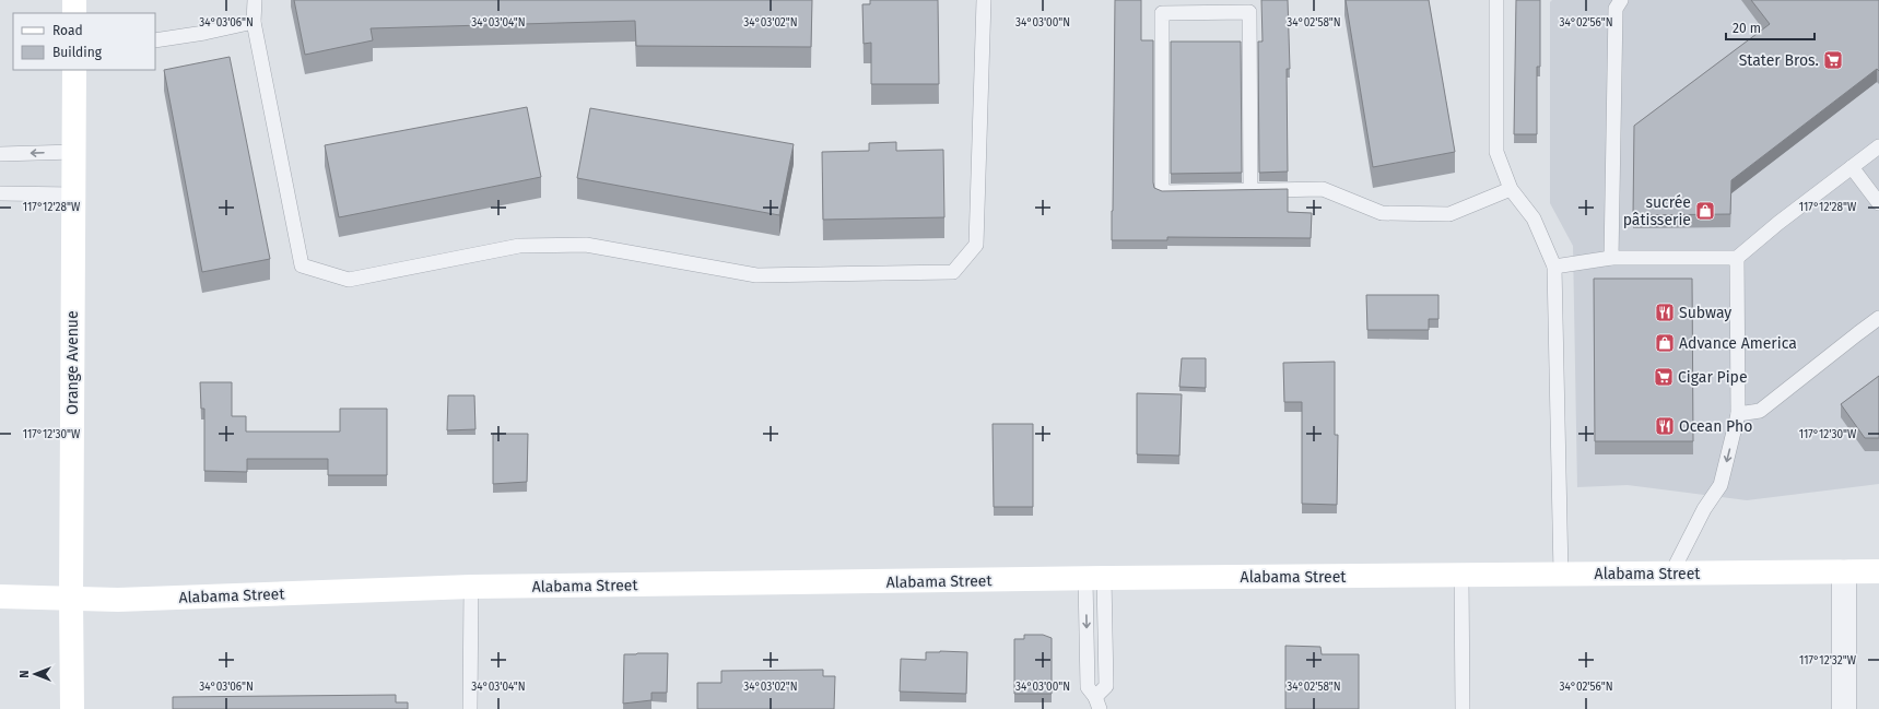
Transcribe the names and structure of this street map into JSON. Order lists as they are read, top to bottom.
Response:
{
  "streets": {
    "main road": ["Orange Avenue", "Alabama Street"]
  },
  "crossings": [
    ["Orange Avenue", "Alabama Street"]
  ],
  "places": {
    "supermarket": ["Stater Bros.", "Cigar Pipe"],
    "shop": ["sucrée pâtisserie", "Advance America"],
    "restaurant": ["Subway", "Ocean Pho"]
  },
  "legend": ["Road", "Building"],
  "scale_bar": "20 m",
  "north": "left",
  "coordinates": [
    "34°03'06\"N",
    "34°03'04\"N",
    "34°03'02\"N",
    "34°03'00\"N",
    "34°02'58\"N",
    "34°02'56\"N",
    "117°12'28\"W",
    "117°12'30\"W",
    "117°12'32\"W"
  ]
}
